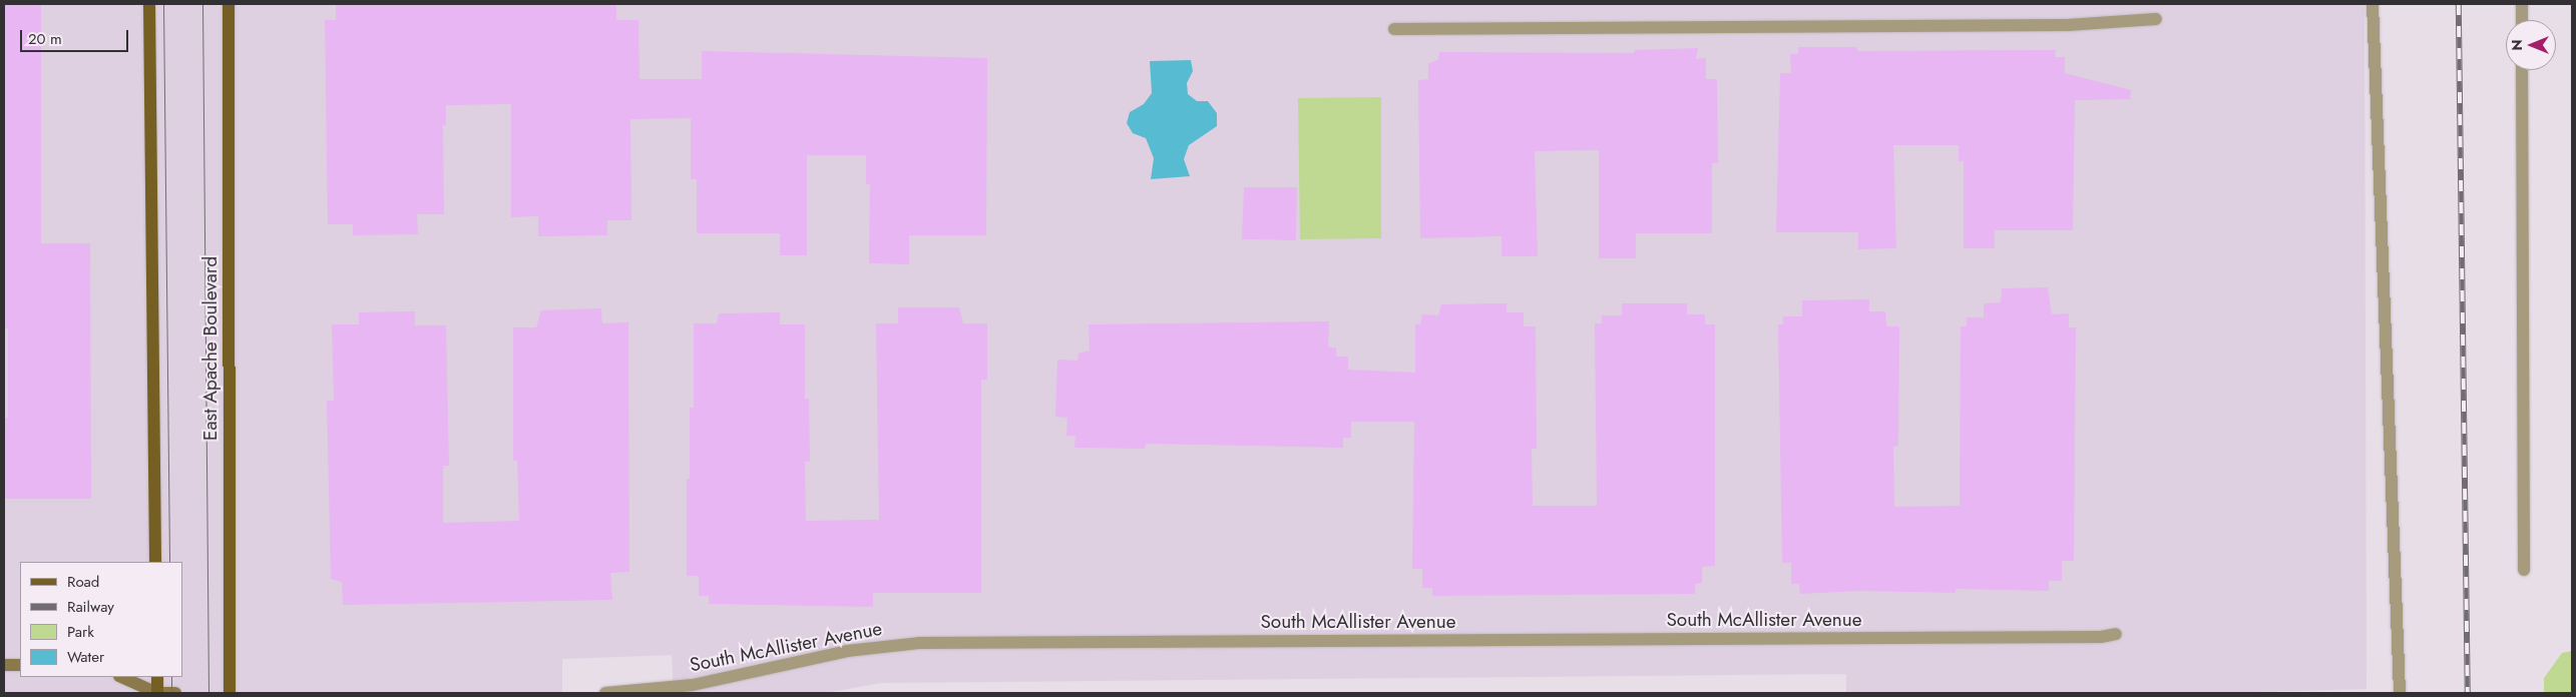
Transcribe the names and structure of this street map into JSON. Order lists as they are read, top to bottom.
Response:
{
  "streets": {
    "main road": ["East Apache Boulevard"],
    "street": ["South McAllister Avenue"]
  },
  "legend": [
    "Road",
    "Railway",
    "Park",
    "Water"
  ],
  "scale_bar": "20 m",
  "north": "left"
}
